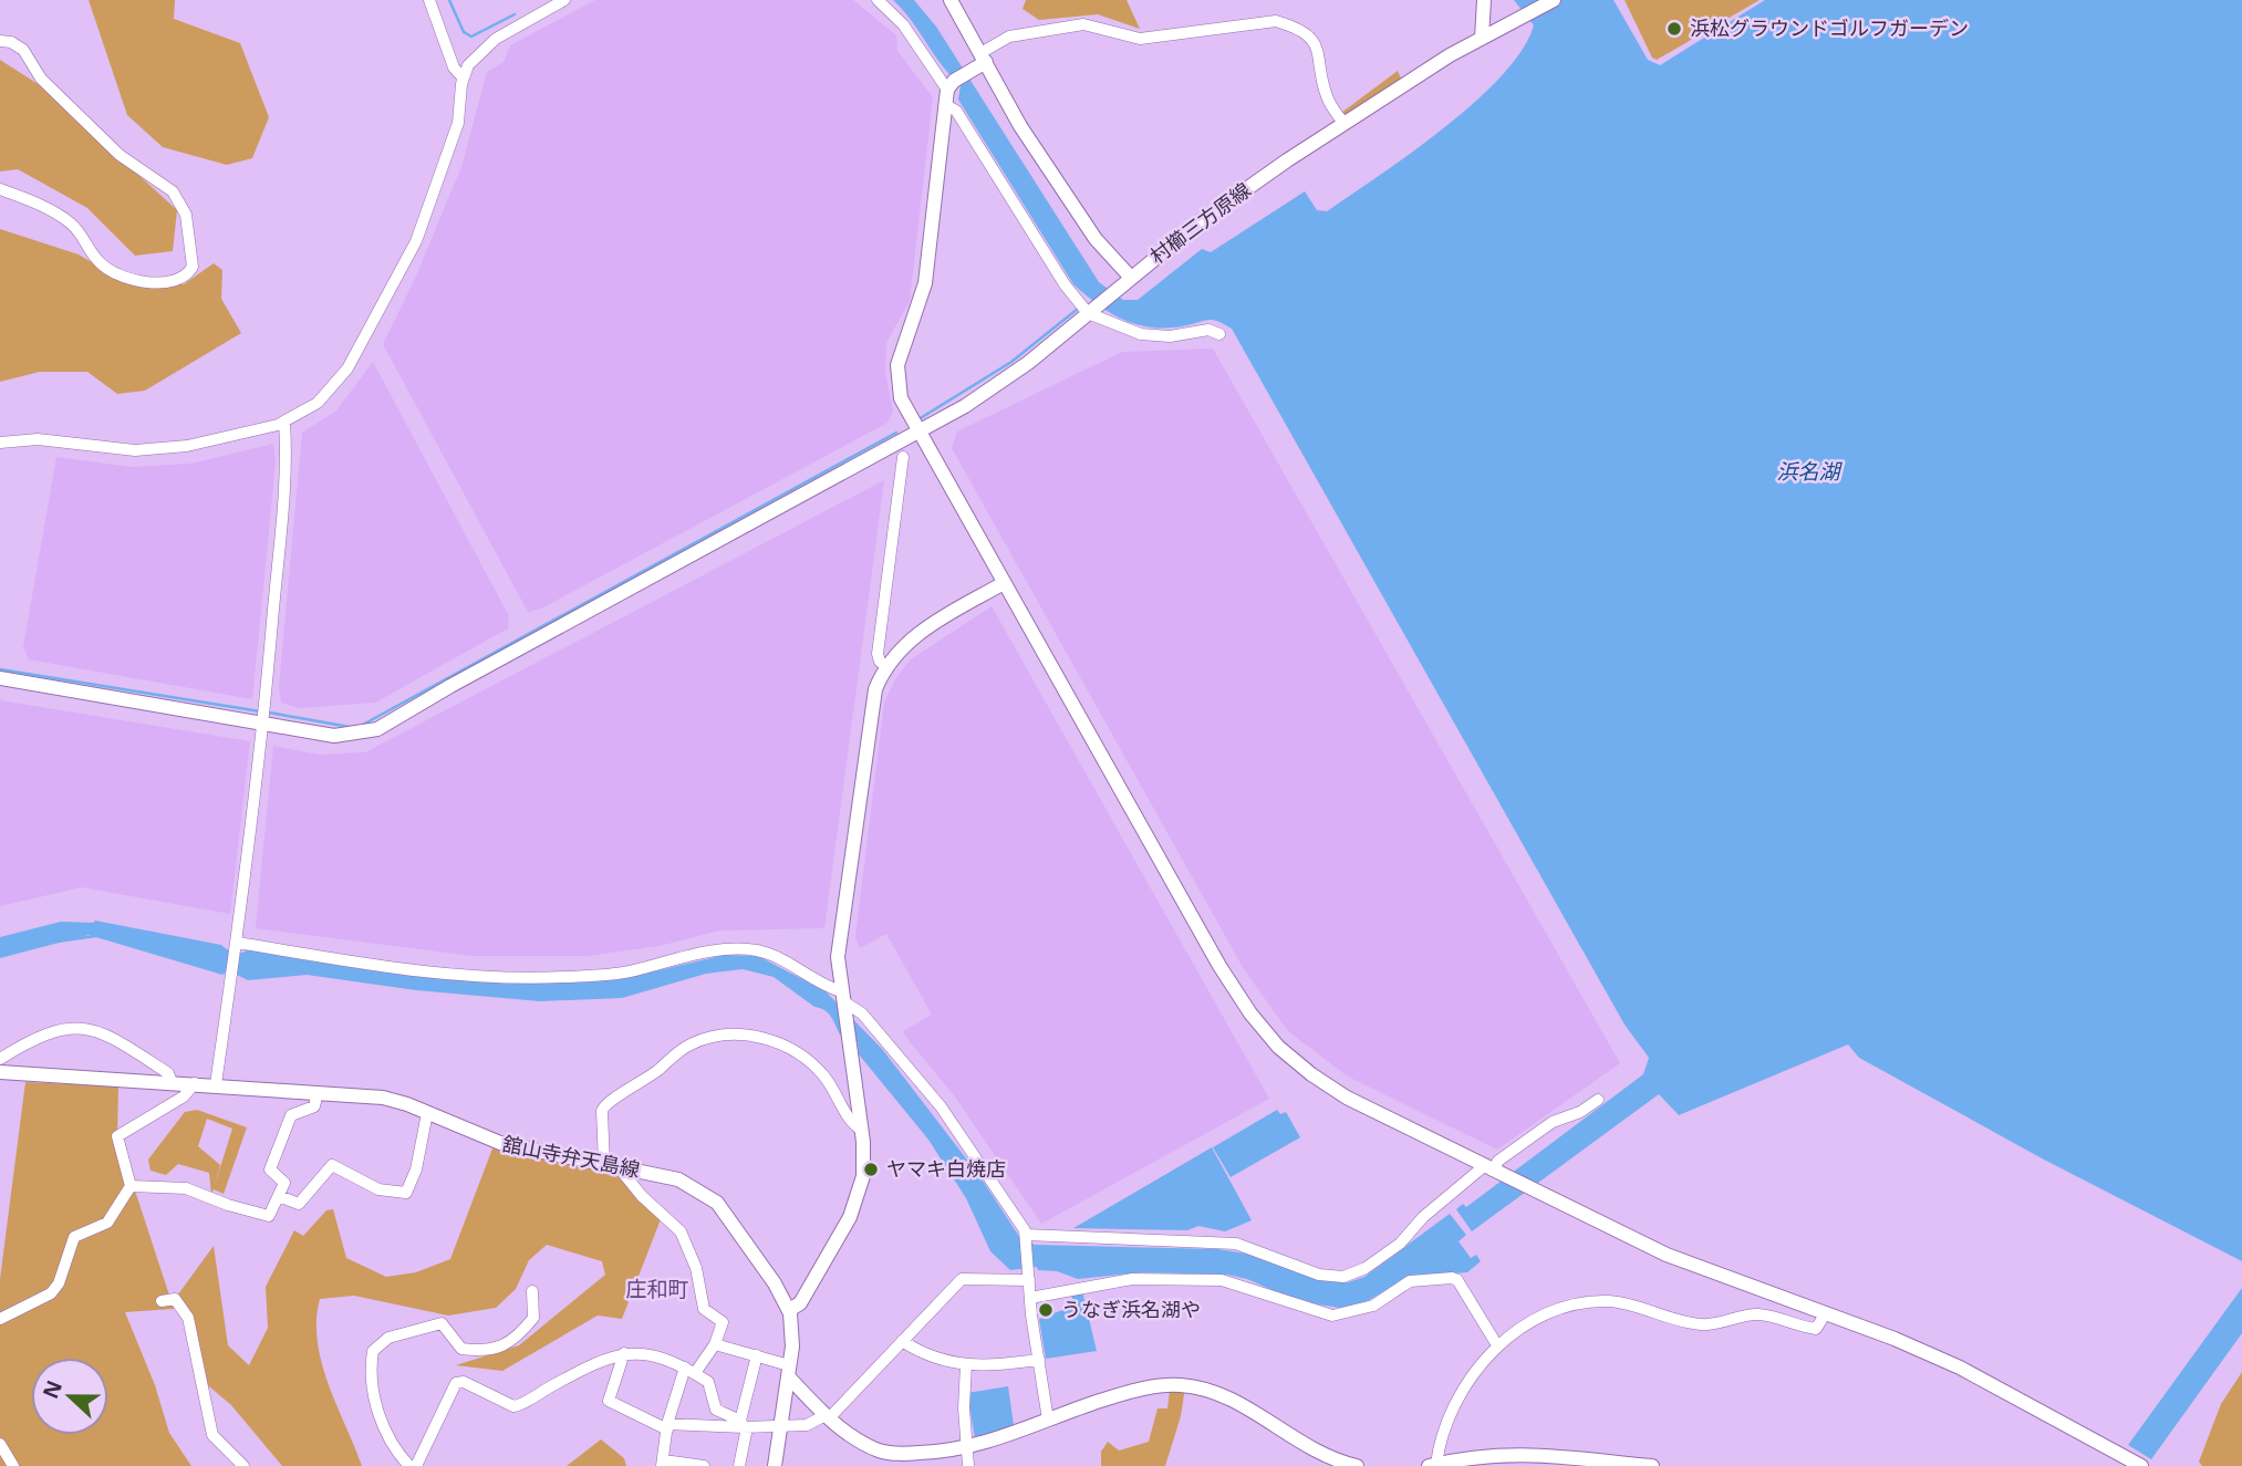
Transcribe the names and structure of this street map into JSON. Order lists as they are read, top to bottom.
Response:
{
  "streets": {
    "street": ["村櫛三方原線", "舘山寺弁天島線"]
  },
  "districts": ["庄和町"],
  "water": ["浜名湖"],
  "places": ["浜松グラウンドゴルフガーデン", "ヤマキ白焼店", "うなぎ浜名湖や"],
  "north": "left"
}
